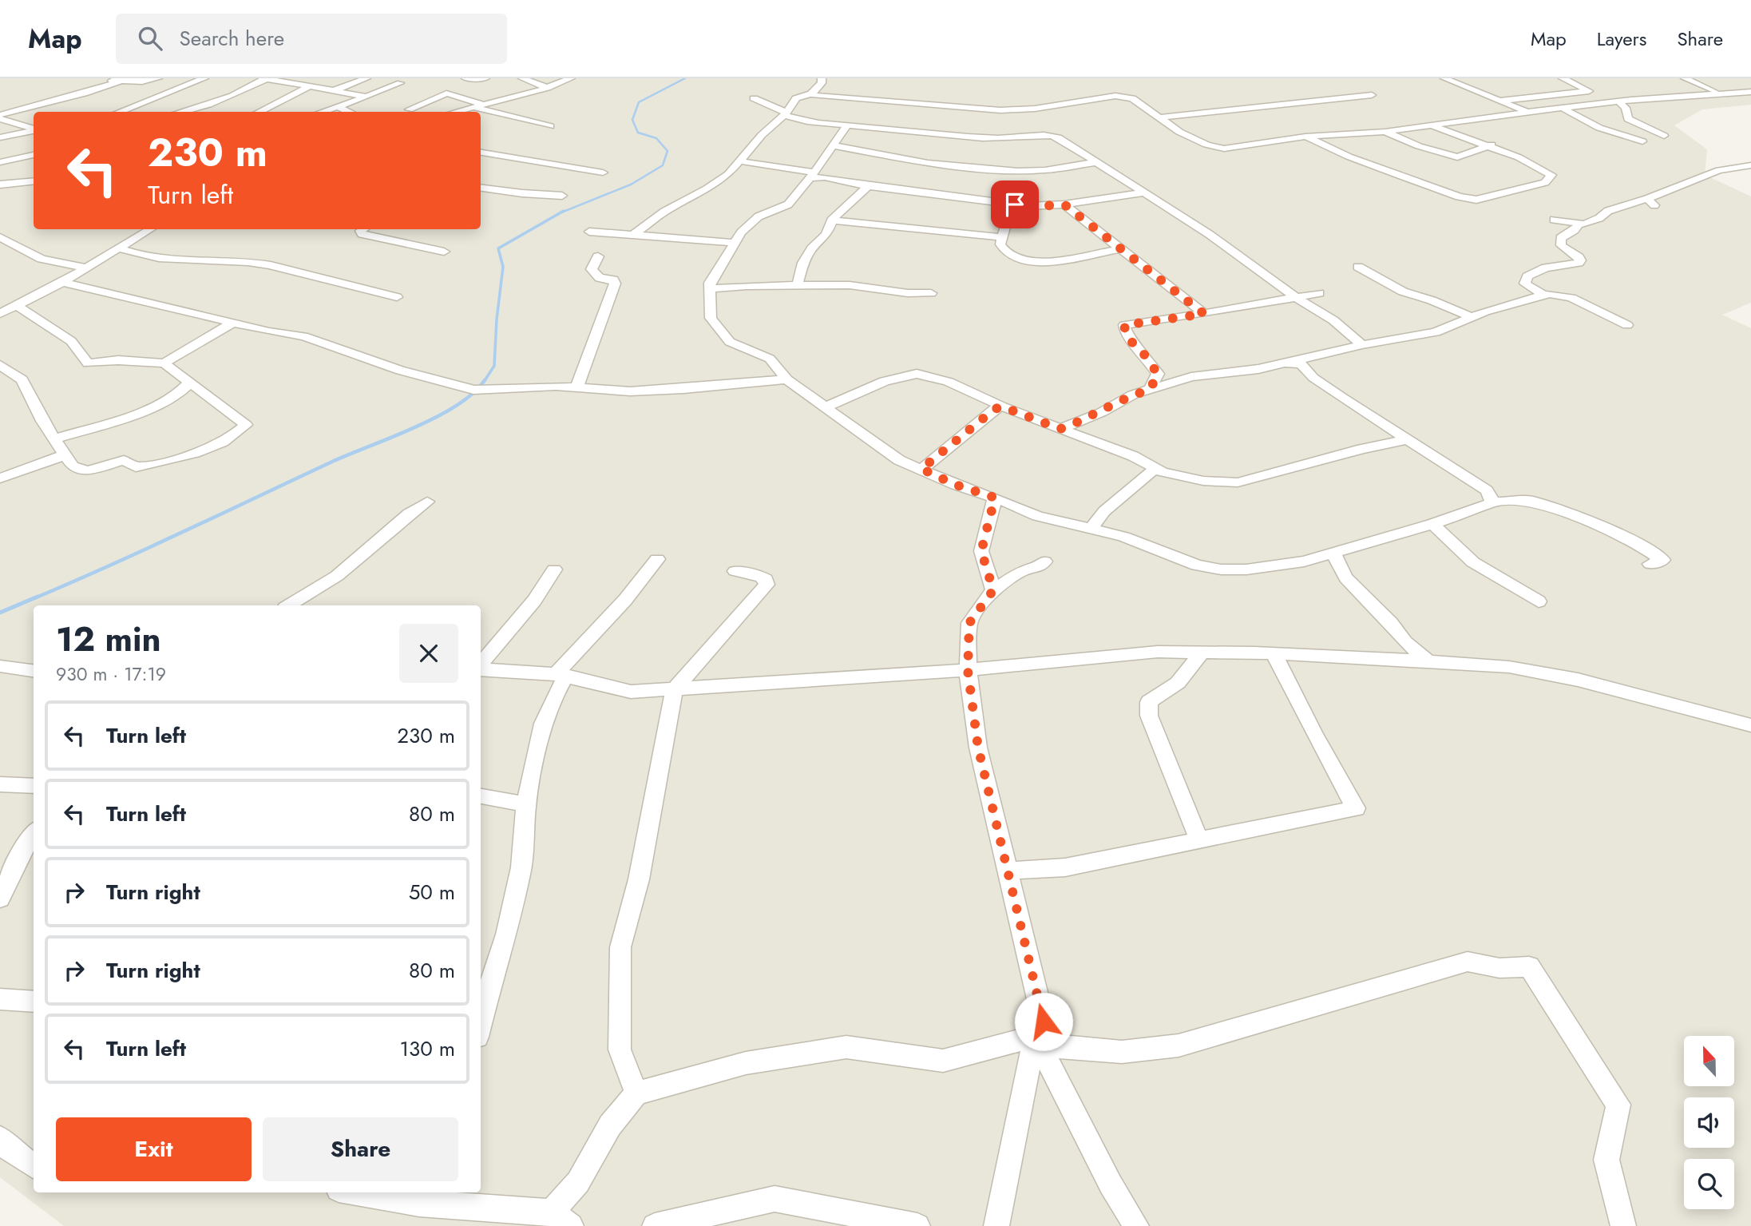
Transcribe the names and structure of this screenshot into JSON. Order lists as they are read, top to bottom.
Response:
{
  "north": "top",
  "page": {
    "header": "Map",
    "search": "Search here",
    "nav": ["Map", "Layers", "Share"],
    "turn": ["230 m", "Turn left"],
    "heading": ["12 min", "930 m · 17:19"],
    "list": [
      {
        "name": "Turn left",
        "value": "230 m"
      },
      {
        "name": "Turn left",
        "value": "80 m"
      },
      {
        "name": "Turn right",
        "value": "50 m"
      },
      {
        "name": "Turn right",
        "value": "80 m"
      },
      {
        "name": "Turn left",
        "value": "130 m"
      }
    ],
    "buttons": ["Exit", "Share"]
  }
}
